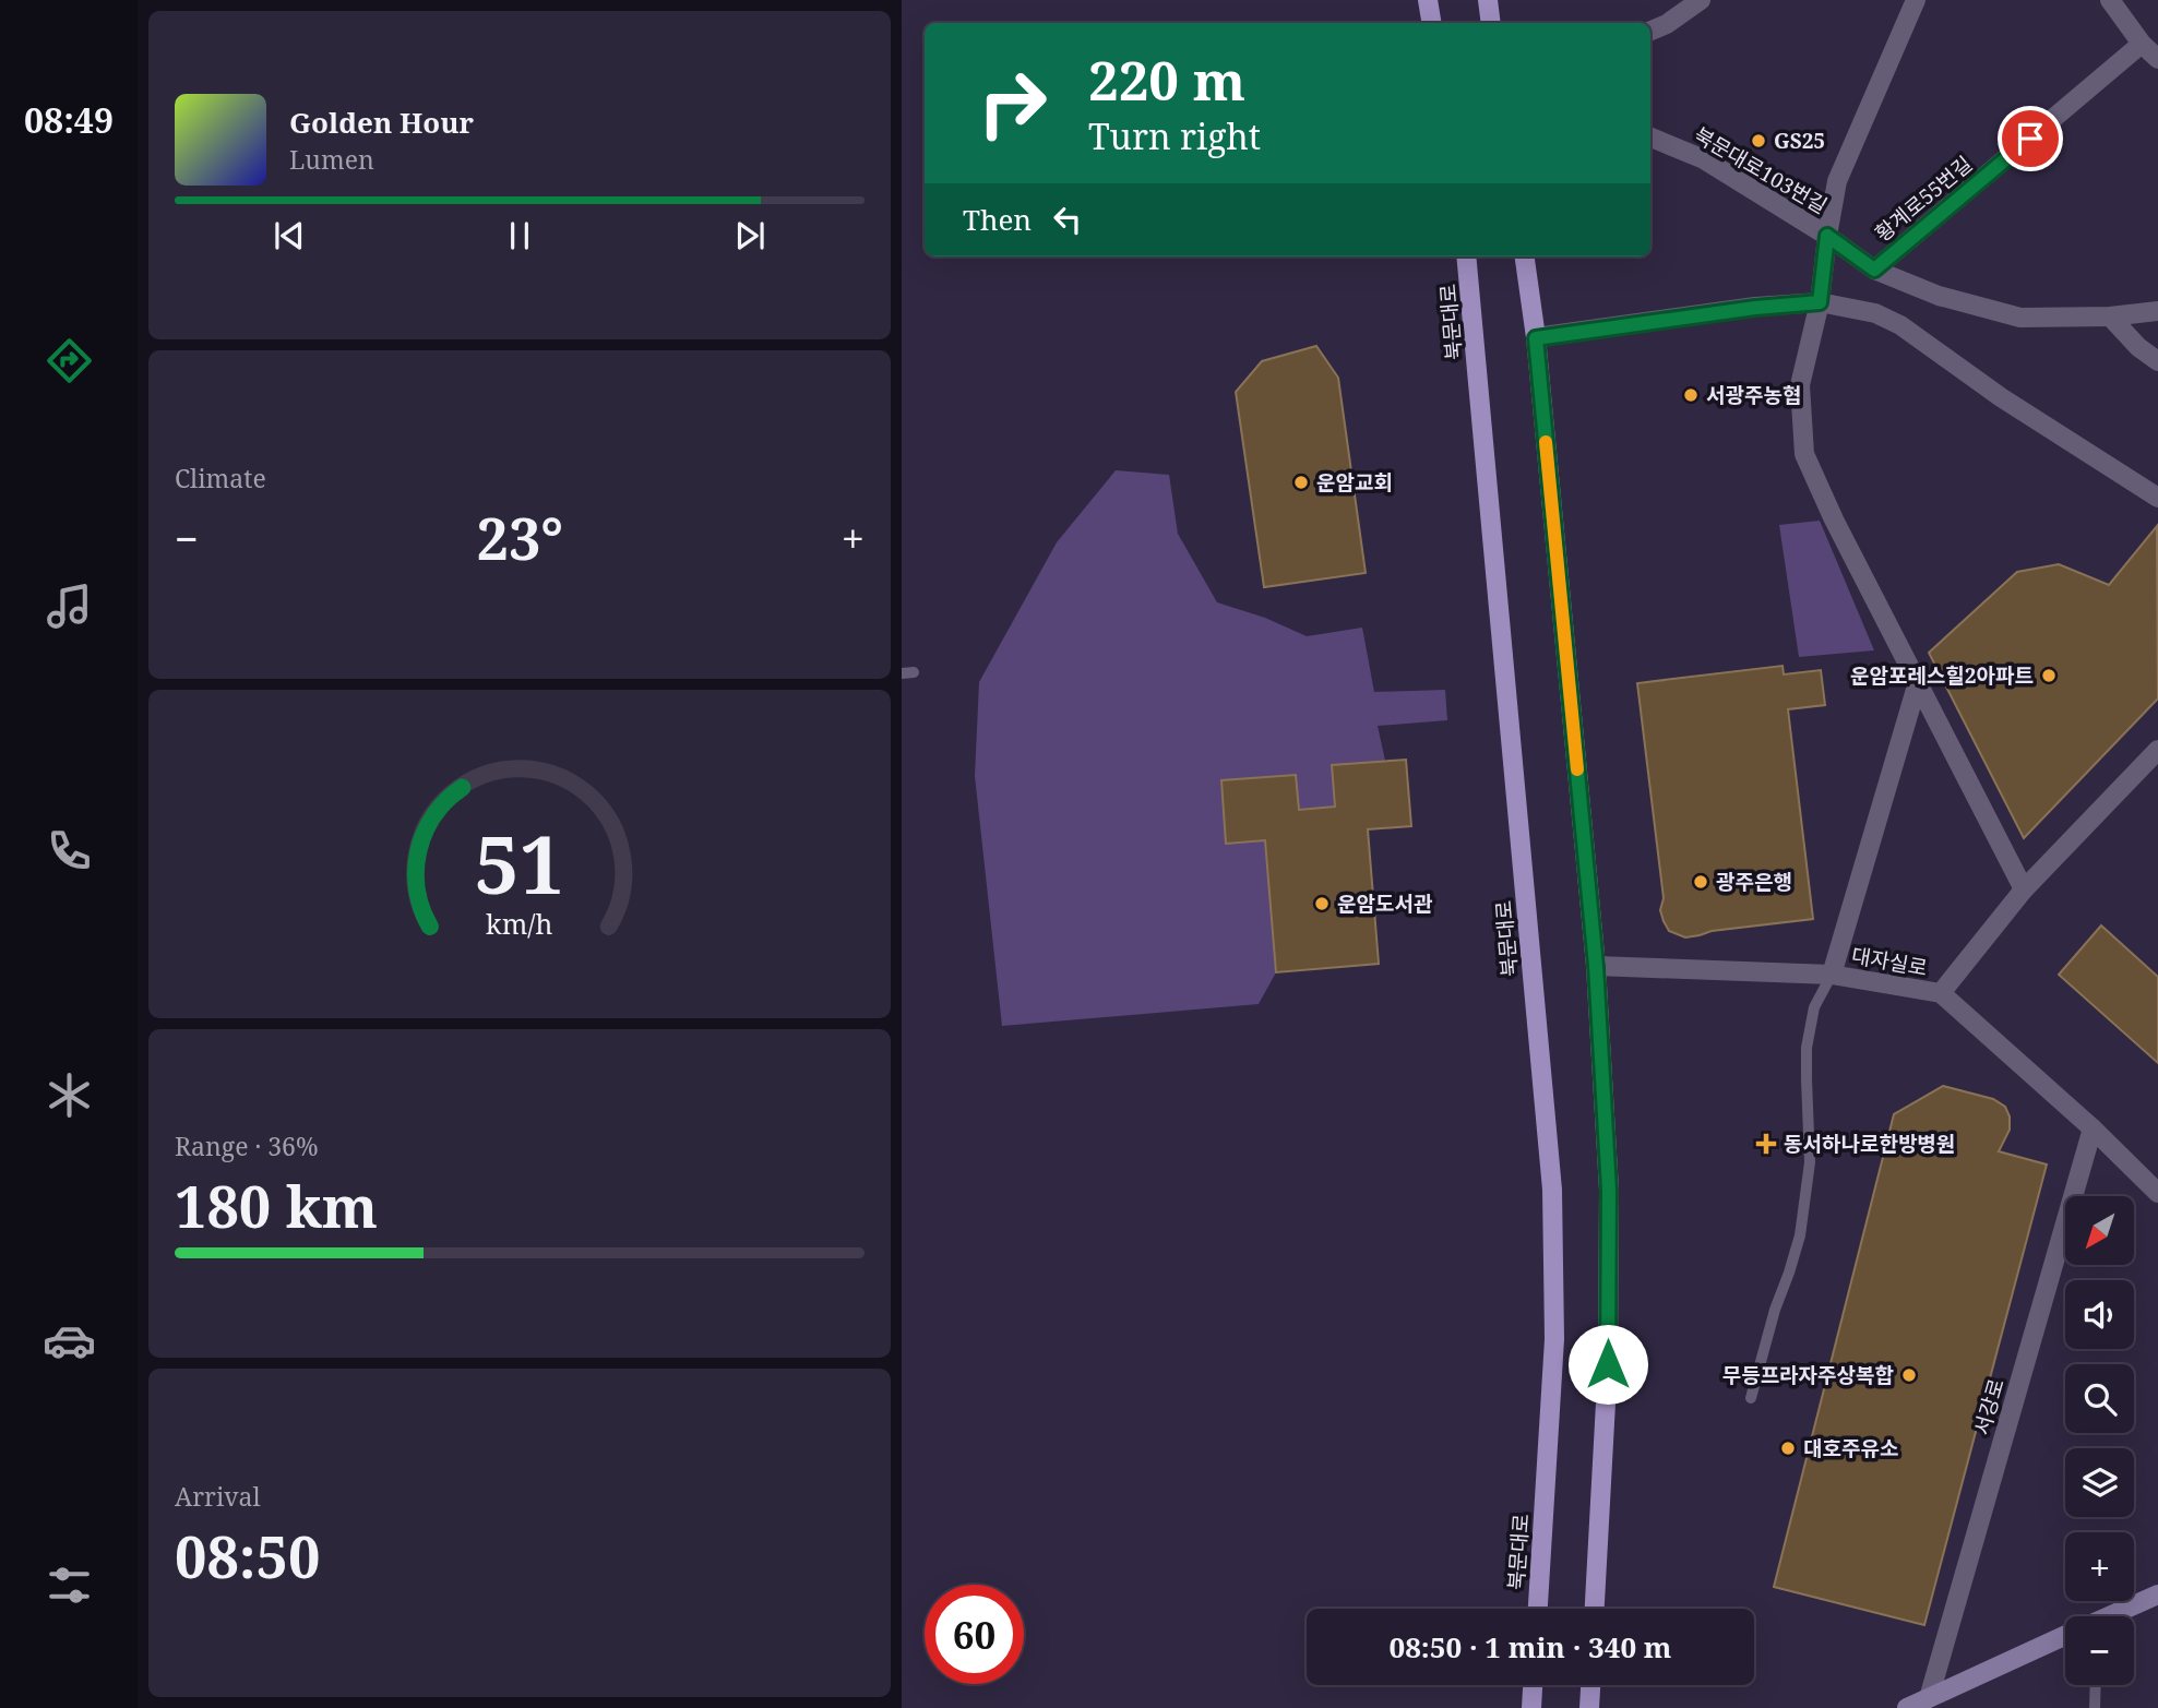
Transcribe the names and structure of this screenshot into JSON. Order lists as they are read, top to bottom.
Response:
{
  "streets": {
    "main road": ["북문대로"],
    "street": [
      "북문대로103번길",
      "황계로55번길",
      "대자실로",
      "서강로"
    ]
  },
  "crossings": [
    ["북문대로103번길", "황계로55번길"]
  ],
  "places": {
    "other": [
      "GS25",
      "서광주농협",
      "운암교회",
      "운암포레스힐2아파트",
      "광주은행",
      "운암도서관",
      "무등프라자주상복합",
      "대호주유소"
    ],
    "health": ["동서하나로한방병원"]
  },
  "north": "bottom left",
  "page": {
    "tabs": "08:49",
    "turn": ["220 m", "Turn right"],
    "song": ["Golden Hour", "Lumen"],
    "then": "Then",
    "tile": [
      "Climate",
      ["Range · 36%", "180 km"],
      ["Arrival", "08:50"]
    ],
    "heat": ["−", "23°", "+"],
    "map_buttons": ["+", "−"],
    "limit": "60",
    "trip": "08:50 · 1 min · 340 m",
    "gauge": ["51", "km/h"]
  }
}
